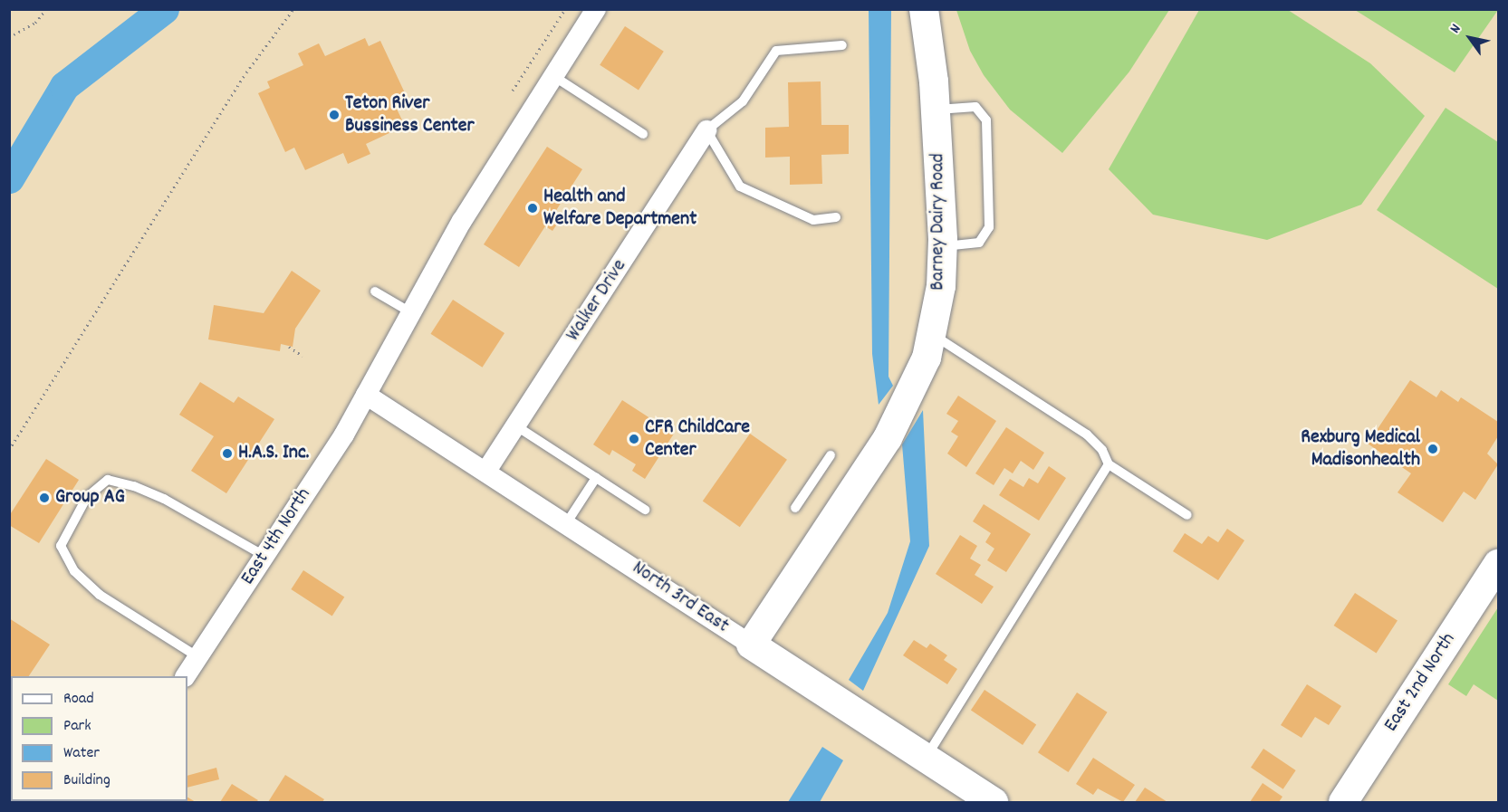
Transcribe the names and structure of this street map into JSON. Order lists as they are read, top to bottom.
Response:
{
  "streets": {
    "street": [
      "Barney Dairy Road",
      "Walker Drive",
      "East 4th North",
      "North 3rd East",
      "East 2nd North"
    ]
  },
  "crossings": [
    ["Barney Dairy Road", "North 3rd East"],
    ["Walker Drive", "North 3rd East"],
    ["East 4th North", "North 3rd East"]
  ],
  "places": [
    "Teton River Bussiness Center",
    "Health and Welfare Department",
    "CFR ChildCare Center",
    "Rexburg Medical Madisonhealth",
    "H.A.S. Inc.",
    "Group AG"
  ],
  "legend": [
    "Road",
    "Park",
    "Water",
    "Building"
  ],
  "north": "top left"
}
